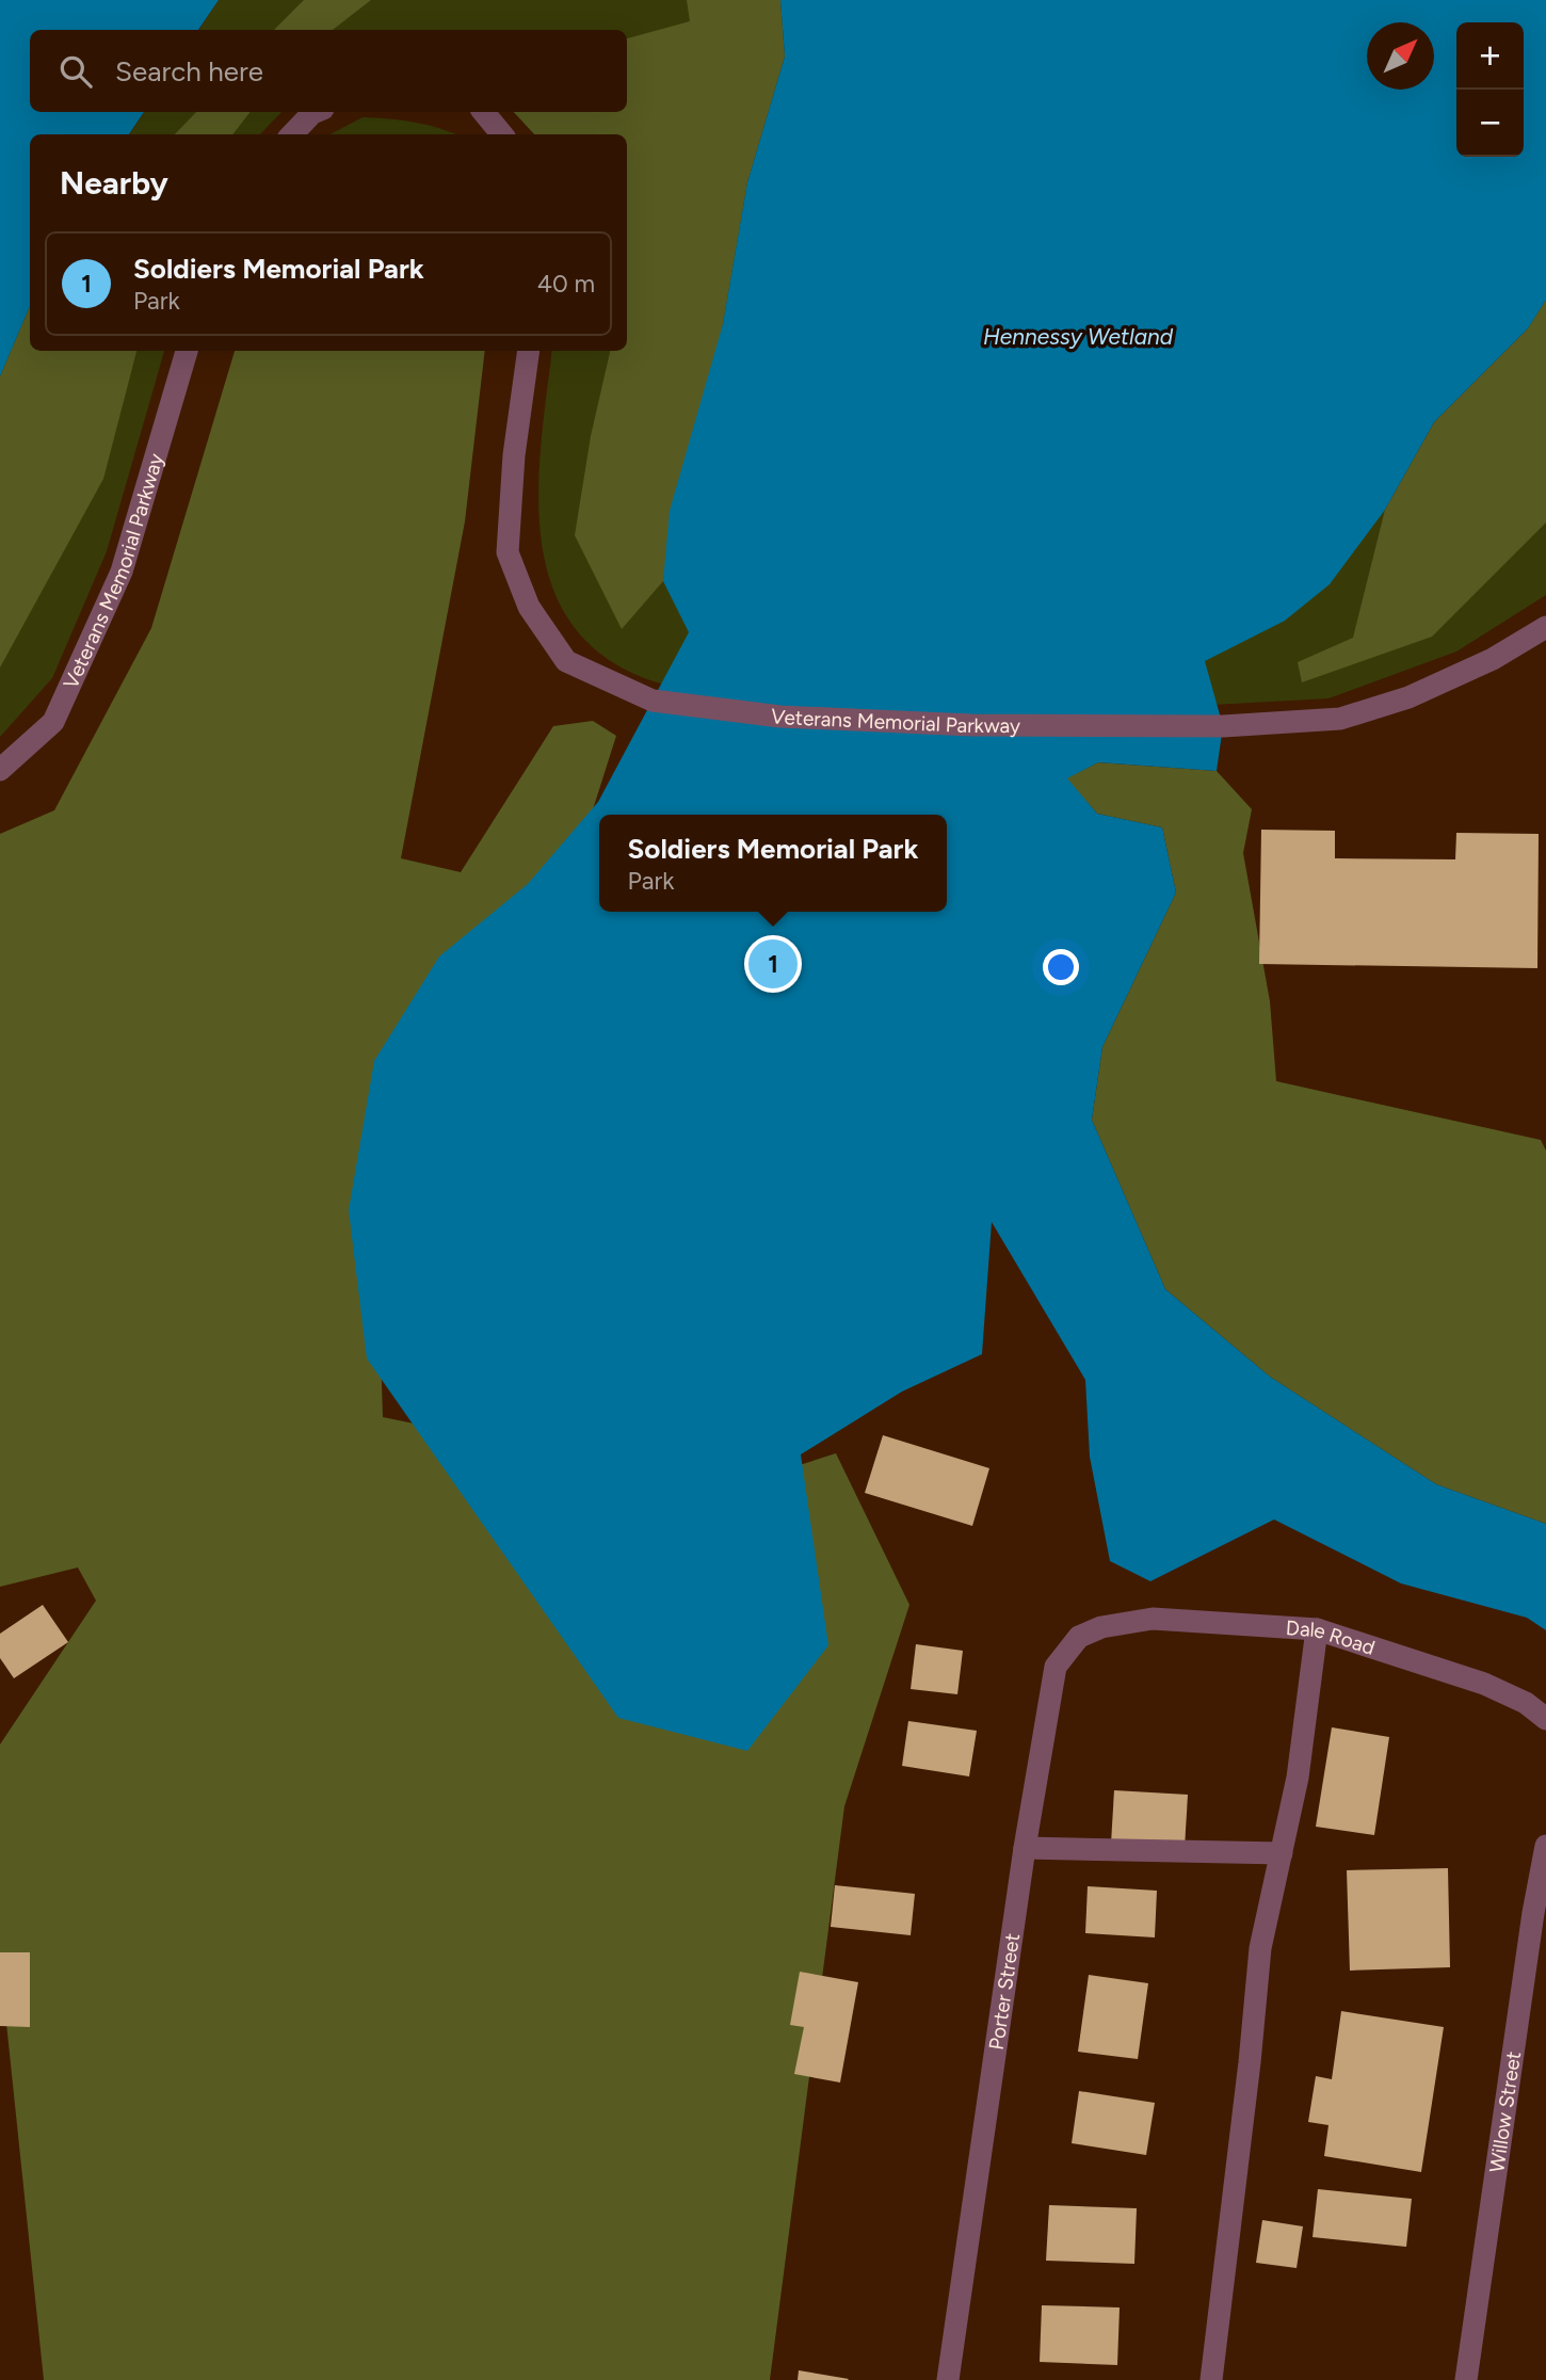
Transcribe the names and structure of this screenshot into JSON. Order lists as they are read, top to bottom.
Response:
{
  "streets": {
    "street": [
      "Veterans Memorial Parkway",
      "Dale Road",
      "Porter Street",
      "Willow Street"
    ]
  },
  "crossings": [
    ["Dale Road", "Porter Street"]
  ],
  "water": ["Hennessy Wetland"],
  "north": "top right",
  "page": {
    "map_buttons": ["+", "−"],
    "search": "Search here",
    "heading": "Nearby",
    "list": [
      {
        "mark": "1",
        "name": "Soldiers Memorial Park",
        "note": "Park",
        "value": "40 m"
      }
    ],
    "popup": ["Soldiers Memorial Park", "Park"],
    "pins": "1"
  }
}
